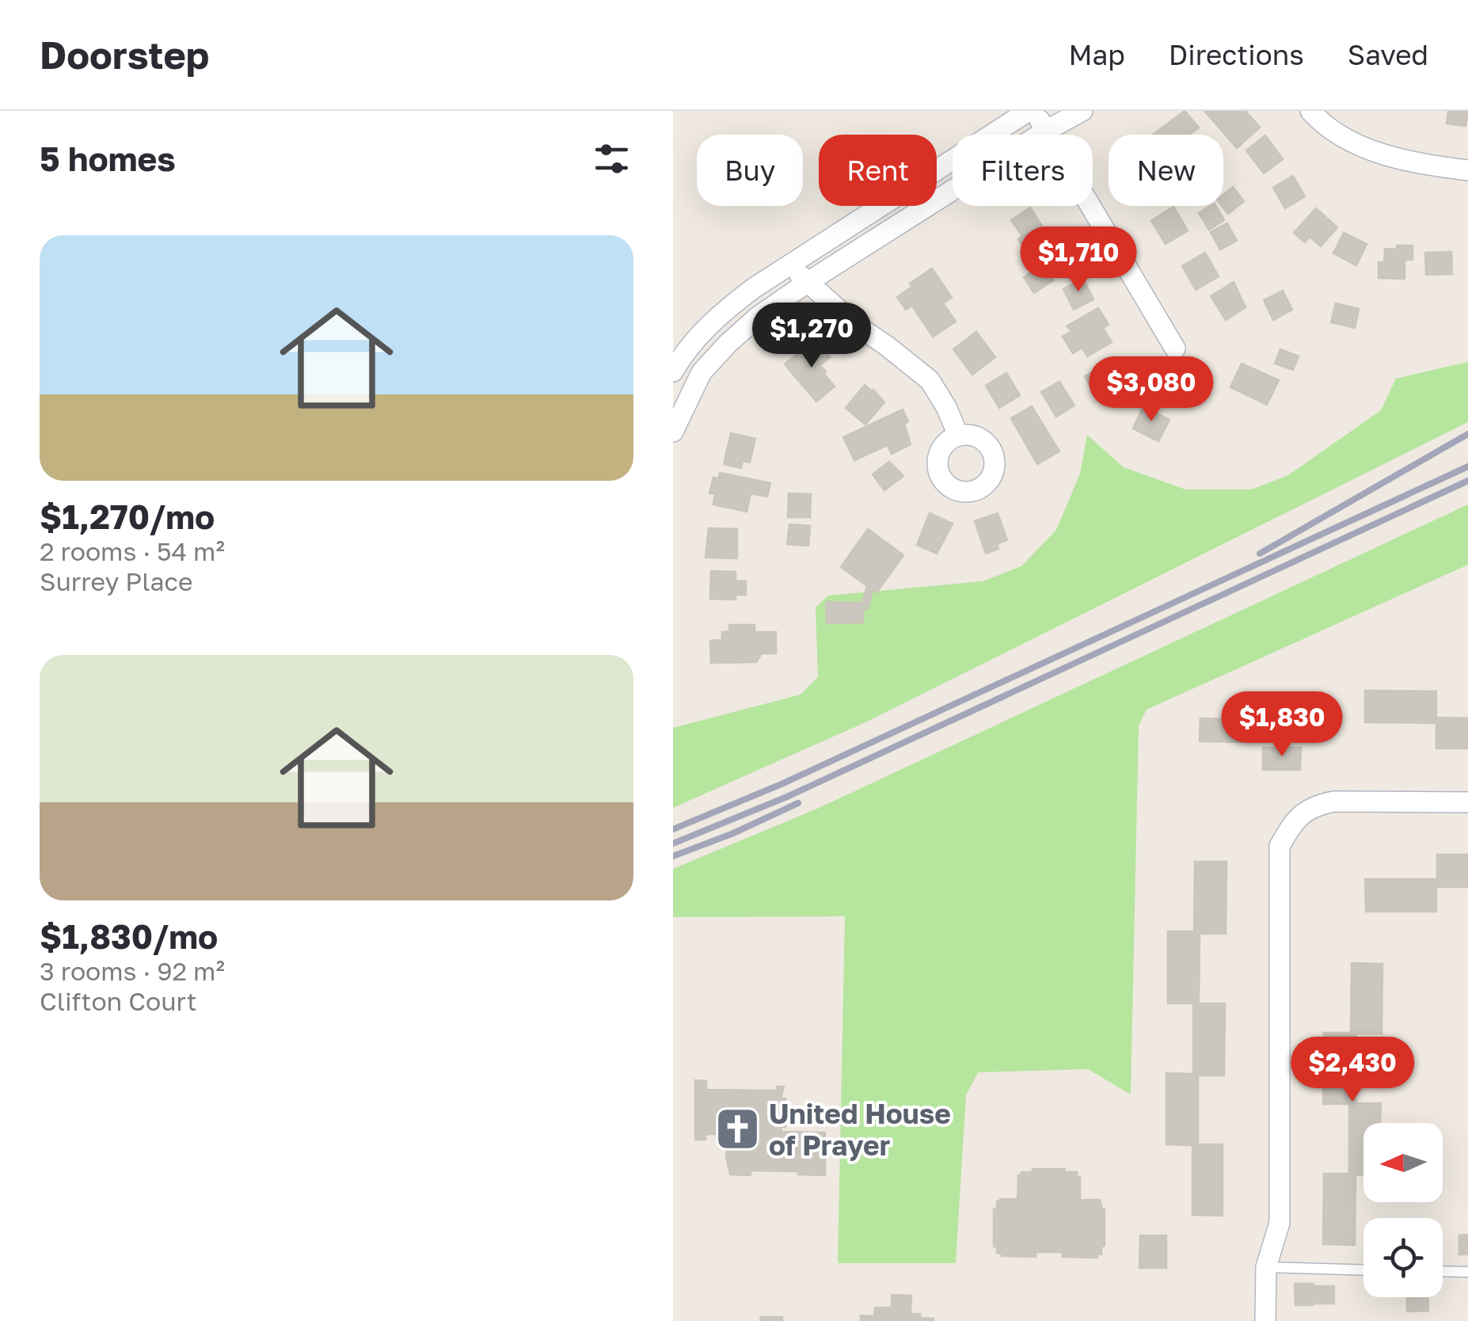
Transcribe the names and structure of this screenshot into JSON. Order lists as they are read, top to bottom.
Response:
{
  "places": {
    "church": ["United House of Prayer"]
  },
  "north": "left",
  "page": {
    "header": "Doorstep",
    "nav": ["Map", "Directions", "Saved"],
    "heading": "5 homes",
    "chip": [
      "Buy",
      "Rent",
      "Filters",
      "New"
    ],
    "list": [
      {
        "name": "$1,270/mo",
        "note": "2 rooms · 54 m² · Surrey Place"
      },
      {
        "name": "$1,830/mo",
        "note": "3 rooms · 92 m² · Clifton Court"
      }
    ],
    "price": [
      "$1,710",
      "$1,270",
      "$3,080",
      "$1,830",
      "$2,430"
    ]
  }
}
